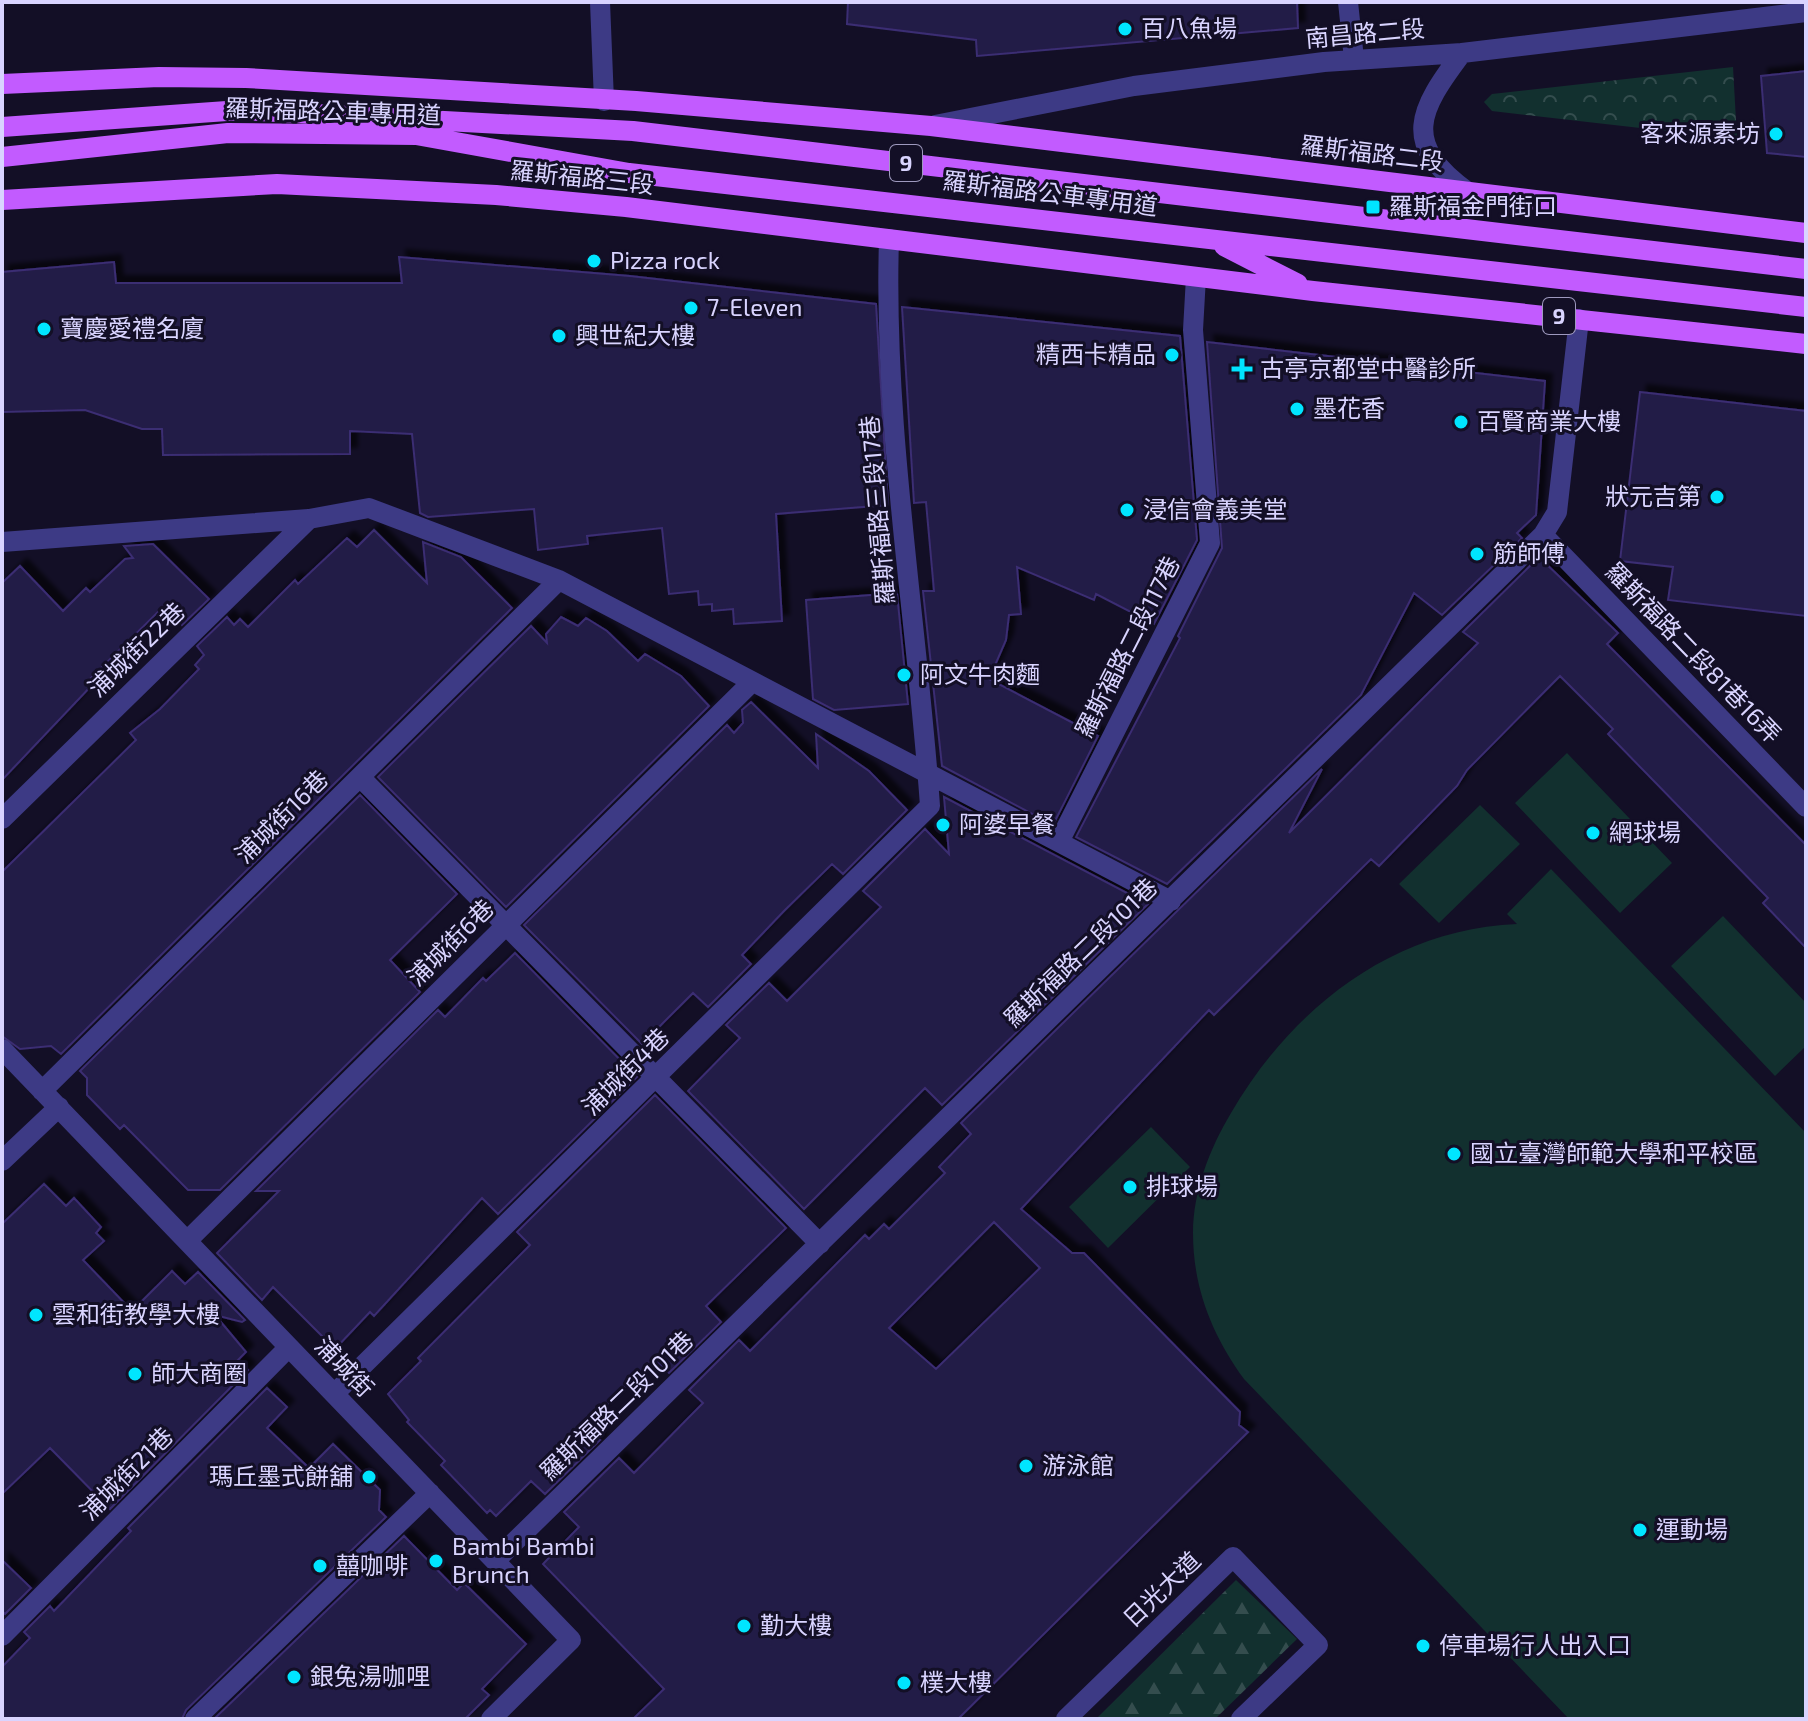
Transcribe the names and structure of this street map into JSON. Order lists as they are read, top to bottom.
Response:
{
  "streets": {
    "main road": [
      "羅斯福路公車專用道",
      "羅斯福路二段",
      "9",
      "羅斯福路三段"
    ],
    "street": [
      "南昌路二段",
      "羅斯福路三段17巷",
      "羅斯福路二段117巷",
      "浦城街22巷",
      "羅斯福路二段81巷16弄",
      "浦城街16巷",
      "浦城街6巷",
      "羅斯福路二段101巷",
      "浦城街4巷",
      "浦城街",
      "浦城街21巷",
      "日光大道"
    ]
  },
  "crossings": [
    ["南昌路二段", "羅斯福路二段"],
    ["南昌路二段", "9"],
    ["羅斯福路二段", "9"],
    ["9", "羅斯福路三段"],
    ["9", "羅斯福路二段117巷"],
    ["9", "羅斯福路二段101巷"],
    ["羅斯福路三段", "羅斯福路三段17巷"],
    ["羅斯福路三段", "羅斯福路二段117巷"],
    ["羅斯福路三段17巷", "浦城街4巷"],
    ["羅斯福路二段81巷16弄", "羅斯福路二段101巷"],
    ["浦城街16巷", "浦城街"],
    ["浦城街6巷", "浦城街"],
    ["羅斯福路二段101巷", "浦城街"],
    ["浦城街4巷", "浦城街"],
    ["浦城街", "浦城街21巷"]
  ],
  "places": {
    "other": [
      "百八魚場",
      "客來源素坊",
      "Pizza rock",
      "7-Eleven",
      "寶慶愛禮名廈",
      "興世紀大樓",
      "精西卡精品",
      "墨花香",
      "百賢商業大樓",
      "狀元吉第",
      "浸信會義美堂",
      "筋師傅",
      "阿文牛肉麵",
      "阿婆早餐",
      "網球場",
      "國立臺灣師範大學和平校區",
      "排球場",
      "雲和街教學大樓",
      "師大商圈",
      "游泳館",
      "瑪丘墨式餅舖",
      "運動場",
      "Bambi Bambi Brunch",
      "囍咖啡",
      "勤大樓",
      "停車場行人出入口",
      "銀兔湯咖哩",
      "樸大樓"
    ],
    "transit": ["羅斯福金門街口"],
    "health": ["古亭京都堂中醫診所"]
  }
}
